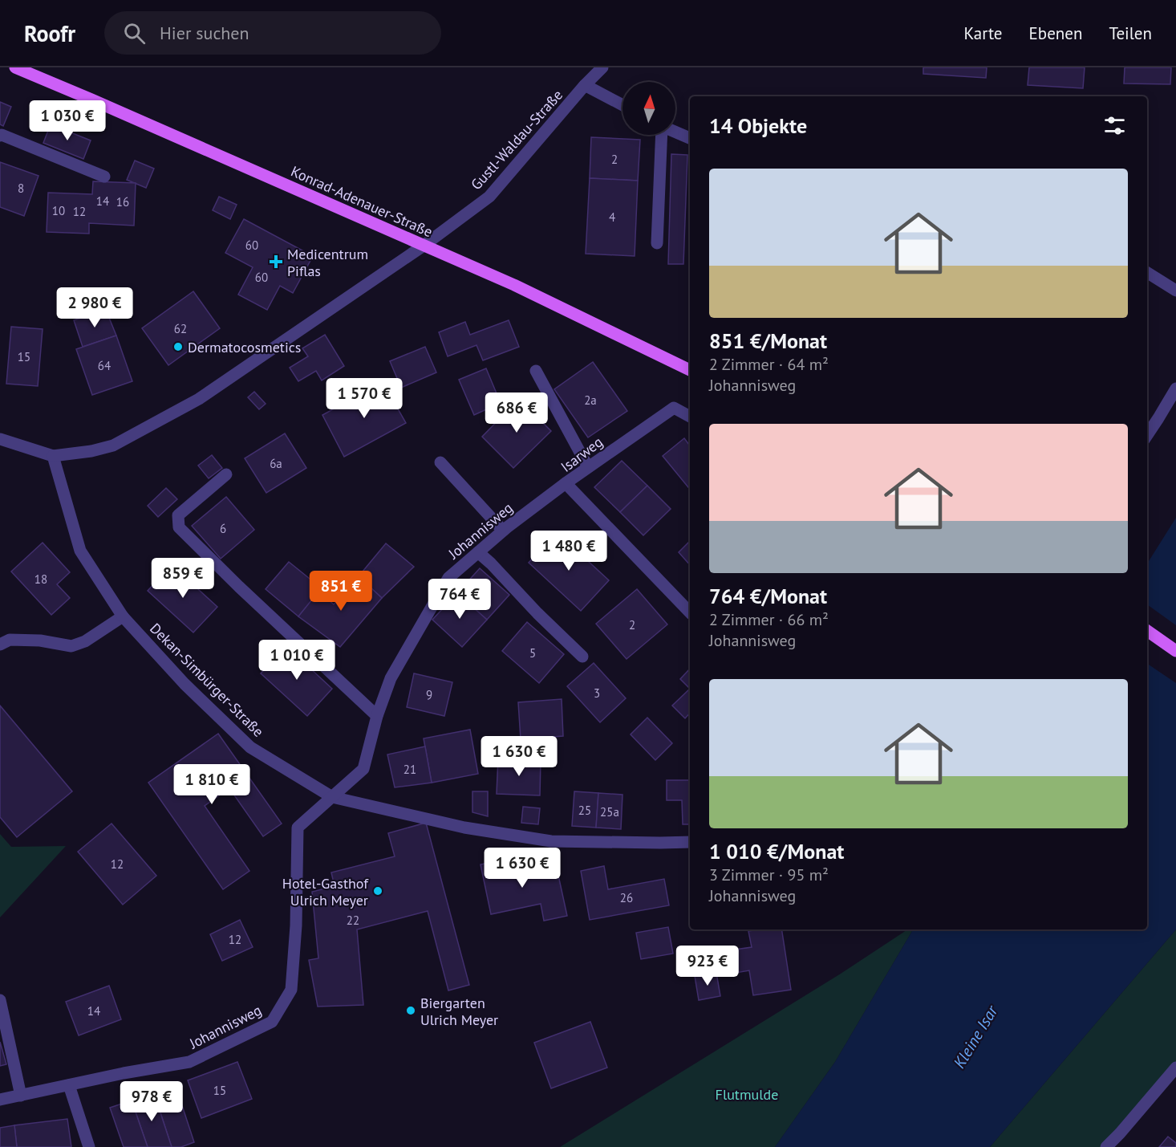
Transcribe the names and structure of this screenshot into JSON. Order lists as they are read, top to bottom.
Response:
{
  "streets": {
    "main road": ["Konrad-Adenauer-Straße"],
    "street": [
      "Gustl-Waldau-Straße",
      "Isarweg",
      "Johannisweg",
      "Dekan-Simbürger-Straße"
    ]
  },
  "crossings": [
    ["Gustl-Waldau-Straße", "Konrad-Adenauer-Straße"],
    ["Gustl-Waldau-Straße", "Dekan-Simbürger-Straße"],
    ["Isarweg", "Johannisweg"],
    ["Johannisweg", "Dekan-Simbürger-Straße"]
  ],
  "water": ["Kleine Isar"],
  "parks": ["Flutmulde"],
  "places": {
    "health": ["Medicentrum Piflas"],
    "other": ["Dermatocosmetics", "Hotel-Gasthof Ulrich Meyer", "Biergarten Ulrich Meyer"]
  },
  "house_numbers": [
    "2",
    "8",
    "14",
    "16",
    "10",
    "12",
    "4",
    "60",
    "60",
    "62",
    "15",
    "64",
    "2a",
    "6a",
    "6",
    "18",
    "2",
    "5",
    "3",
    "9",
    "21",
    "25",
    "25a",
    "12",
    "26",
    "22",
    "12",
    "14",
    "15"
  ],
  "north": "top",
  "page": {
    "header": "Roofr",
    "search": "Hier suchen",
    "nav": ["Karte", "Ebenen", "Teilen"],
    "heading": "14 Objekte",
    "price": [
      "1 030 €",
      "2 980 €",
      "1 570 €",
      "686 €",
      "1 480 €",
      "859 €",
      "851 €",
      "764 €",
      "1 010 €",
      "1 630 €",
      "1 810 €",
      "1 630 €",
      "923 €",
      "978 €"
    ],
    "list": [
      {
        "name": "851 €/Monat",
        "note": "2 Zimmer · 64 m² · Johannisweg"
      },
      {
        "name": "764 €/Monat",
        "note": "2 Zimmer · 66 m² · Johannisweg"
      },
      {
        "name": "1 010 €/Monat",
        "note": "3 Zimmer · 95 m² · Johannisweg"
      }
    ]
  }
}
